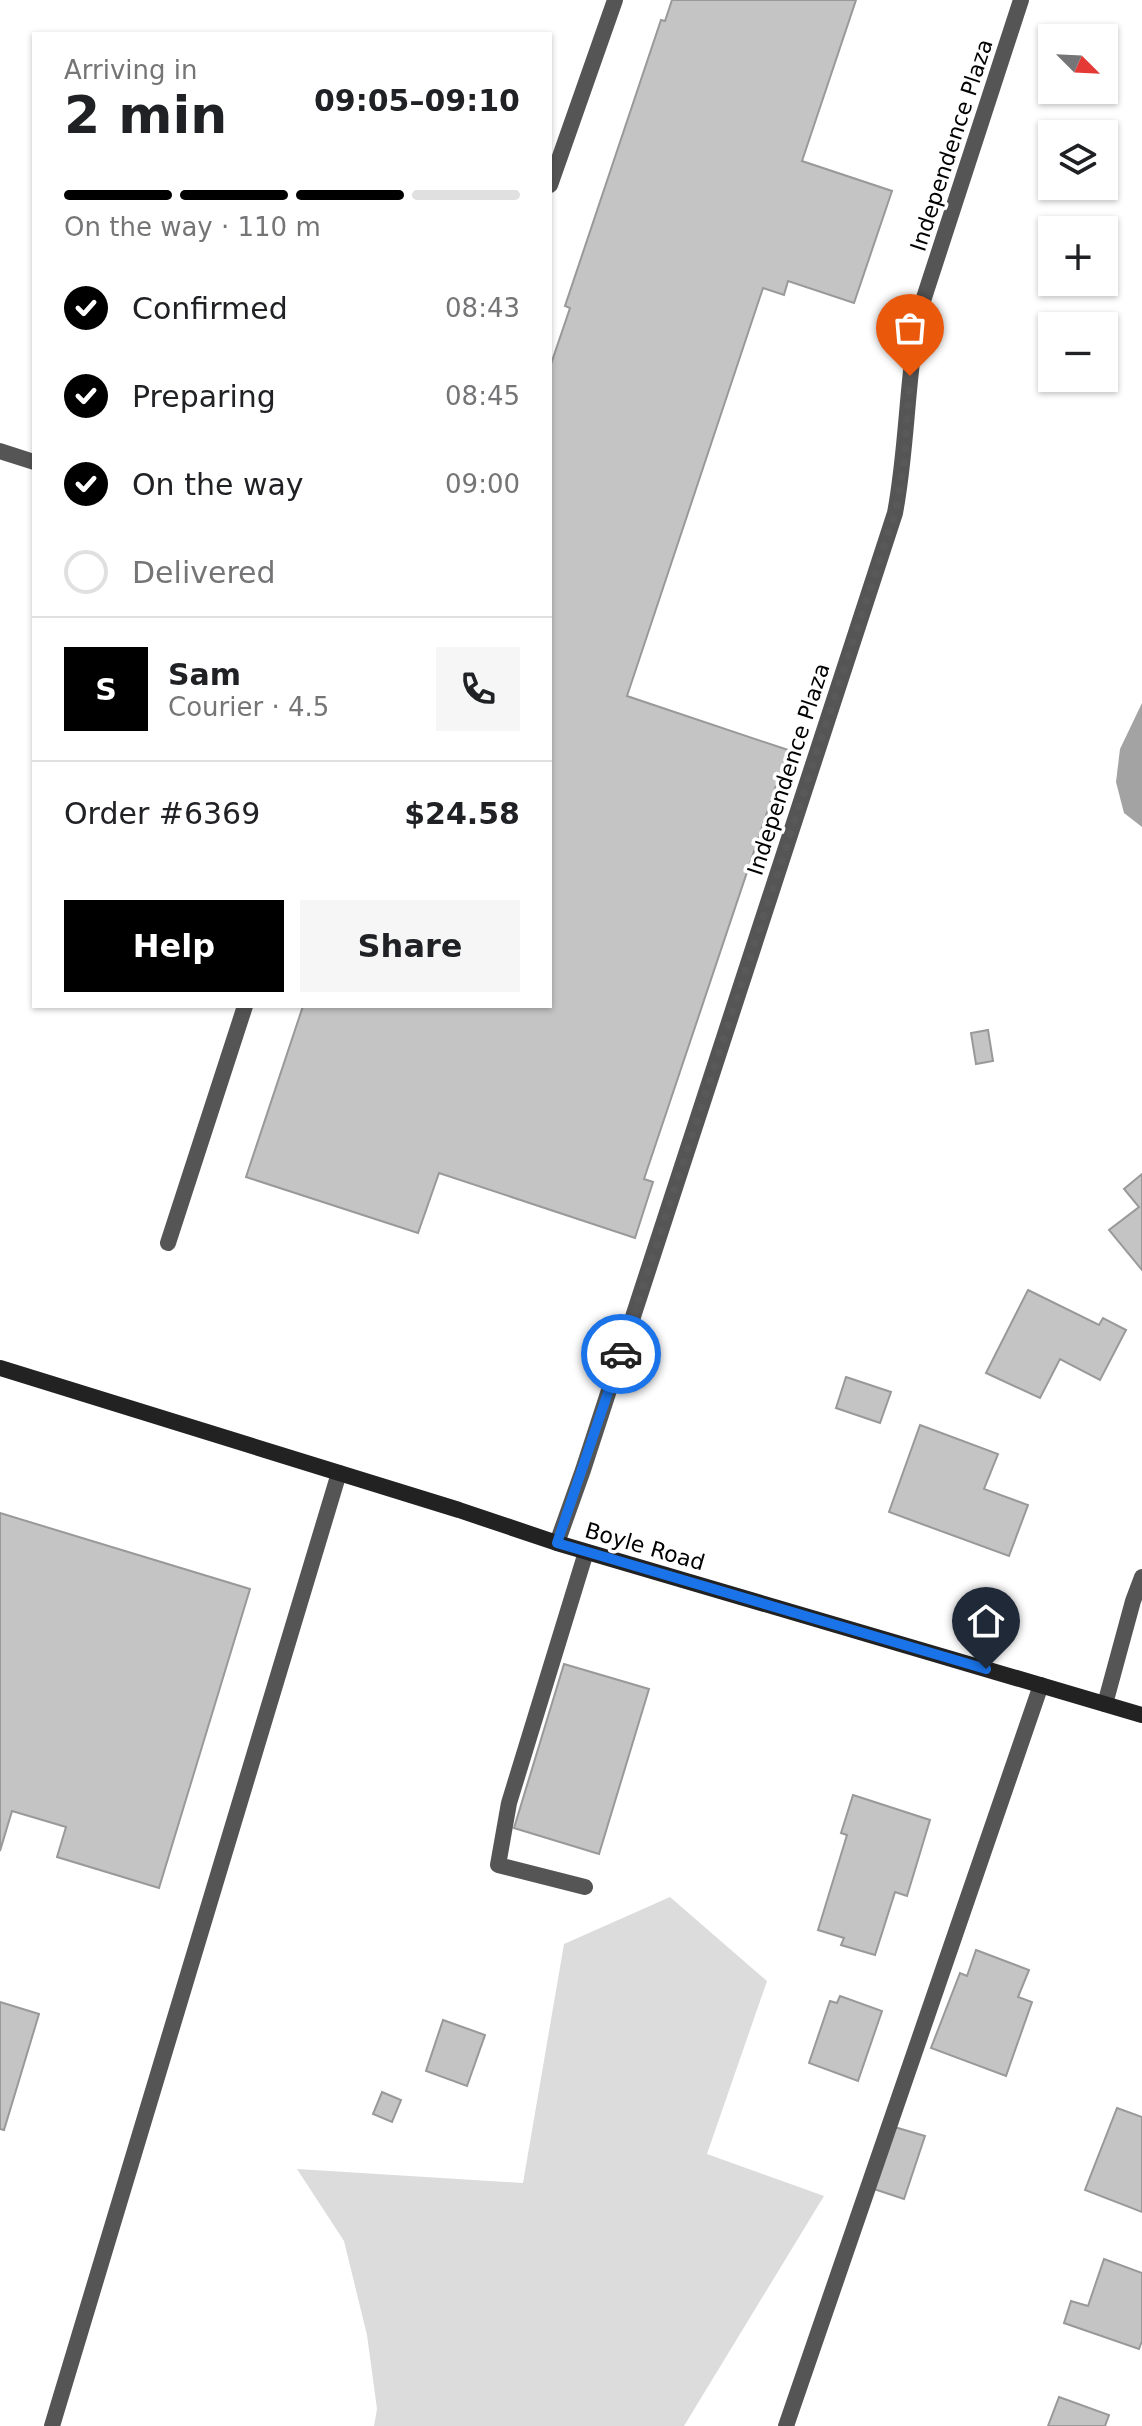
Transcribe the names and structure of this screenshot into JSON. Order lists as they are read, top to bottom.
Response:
{
  "streets": {
    "street": ["Independence Plaza", "Boyle Road"]
  },
  "crossings": [
    ["Independence Plaza", "Boyle Road"]
  ],
  "north": "bottom right",
  "page": {
    "map_buttons": ["+", "−"],
    "heading": ["2 min", "Arriving in", "09:05–09:10"],
    "panel": [
      "Sam",
      "Courier · 4.5",
      "Order #6369",
      "$24.58"
    ],
    "bar": "On the way · 110 m",
    "list": [
      ["Confirmed", "08:43"],
      ["Preparing", "08:45"],
      ["On the way", "09:00"],
      "Delivered"
    ],
    "round": "S",
    "buttons": ["Help", "Share"]
  }
}
